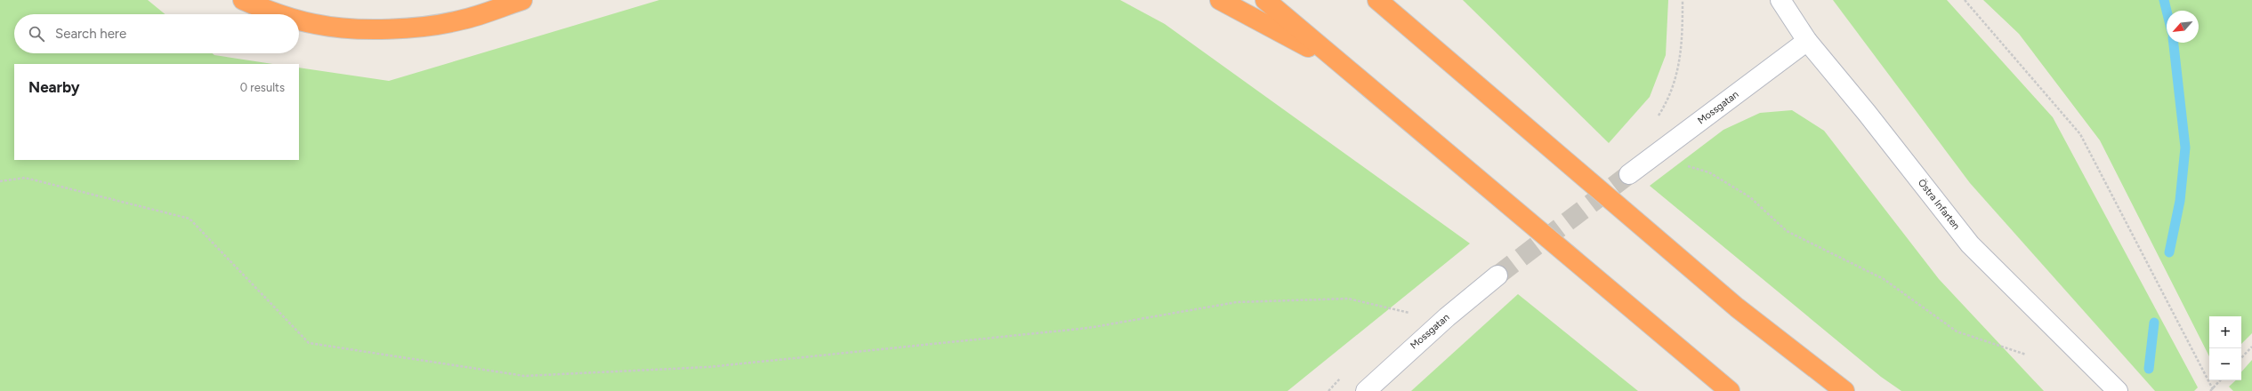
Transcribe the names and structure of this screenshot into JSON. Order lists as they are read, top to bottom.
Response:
{
  "streets": {
    "street": ["Mossgatan", "Östra Infarten"]
  },
  "crossings": [
    ["Mossgatan", "Östra Infarten"]
  ],
  "north": "bottom left",
  "page": {
    "search": "Search here",
    "heading": ["Nearby", "0 results"],
    "map_buttons": ["+", "−"]
  }
}
